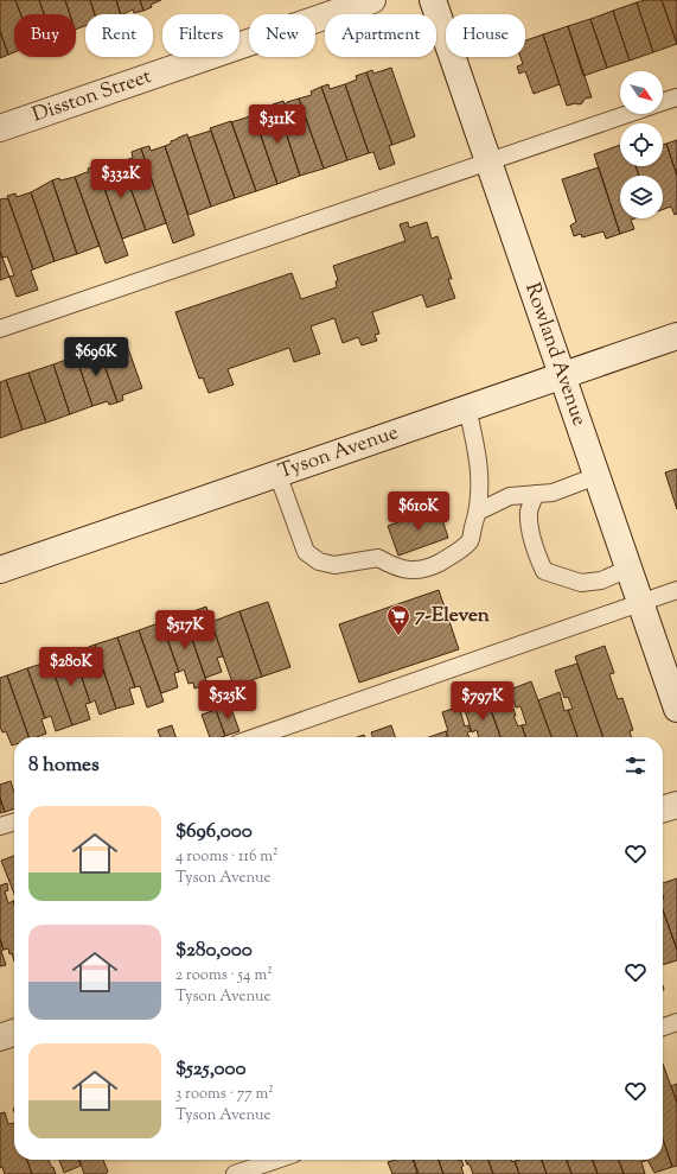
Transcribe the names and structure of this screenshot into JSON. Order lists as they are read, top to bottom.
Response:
{
  "streets": {
    "street": ["Disston Street", "Rowland Avenue", "Tyson Avenue"]
  },
  "crossings": [
    ["Rowland Avenue", "Tyson Avenue"]
  ],
  "places": {
    "supermarket": ["7-Eleven"]
  },
  "north": "bottom right",
  "page": {
    "chip": [
      "Buy",
      "Rent",
      "Filters",
      "New",
      "Apartment",
      "House"
    ],
    "price": [
      "$311K",
      "$332K",
      "$696K",
      "$610K",
      "$517K",
      "$280K",
      "$525K",
      "$797K"
    ],
    "heading": "8 homes",
    "list": [
      {
        "name": "$696,000",
        "note": "4 rooms · 116 m² · Tyson Avenue"
      },
      {
        "name": "$280,000",
        "note": "2 rooms · 54 m² · Tyson Avenue"
      },
      {
        "name": "$525,000",
        "note": "3 rooms · 77 m² · Tyson Avenue"
      }
    ]
  }
}
